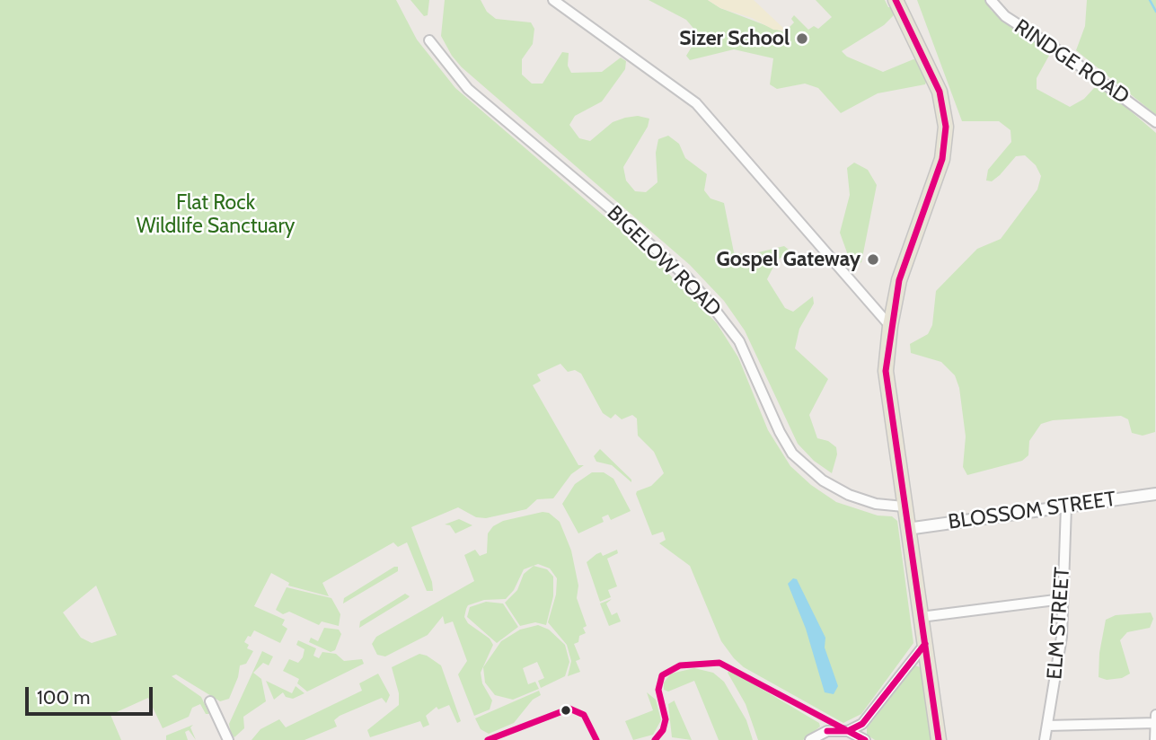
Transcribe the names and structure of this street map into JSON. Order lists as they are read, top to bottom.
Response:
{
  "streets": {
    "street": [
      "RINDGE ROAD",
      "BIGELOW ROAD",
      "BLOSSOM STREET",
      "ELM STREET"
    ]
  },
  "crossings": [
    ["BLOSSOM STREET", "ELM STREET"]
  ],
  "parks": ["Flat Rock Wildlife Sanctuary"],
  "places": ["Sizer School", "Gospel Gateway"],
  "scale_bar": "100 m"
}
